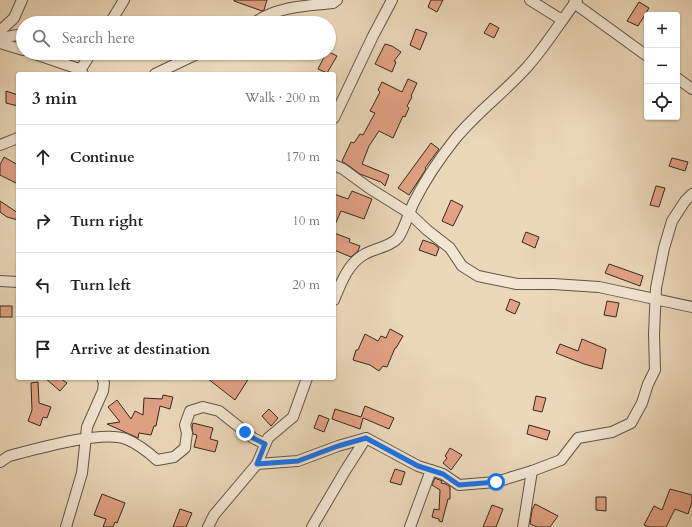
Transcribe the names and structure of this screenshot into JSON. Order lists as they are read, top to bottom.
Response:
{
  "page": {
    "map_buttons": ["+", "−"],
    "search": "Search here",
    "heading": ["3 min", "Walk · 200 m"],
    "list": [
      ["Continue", "170 m"],
      ["Turn right", "10 m"],
      ["Turn left", "20 m"],
      "Arrive at destination"
    ]
  }
}
